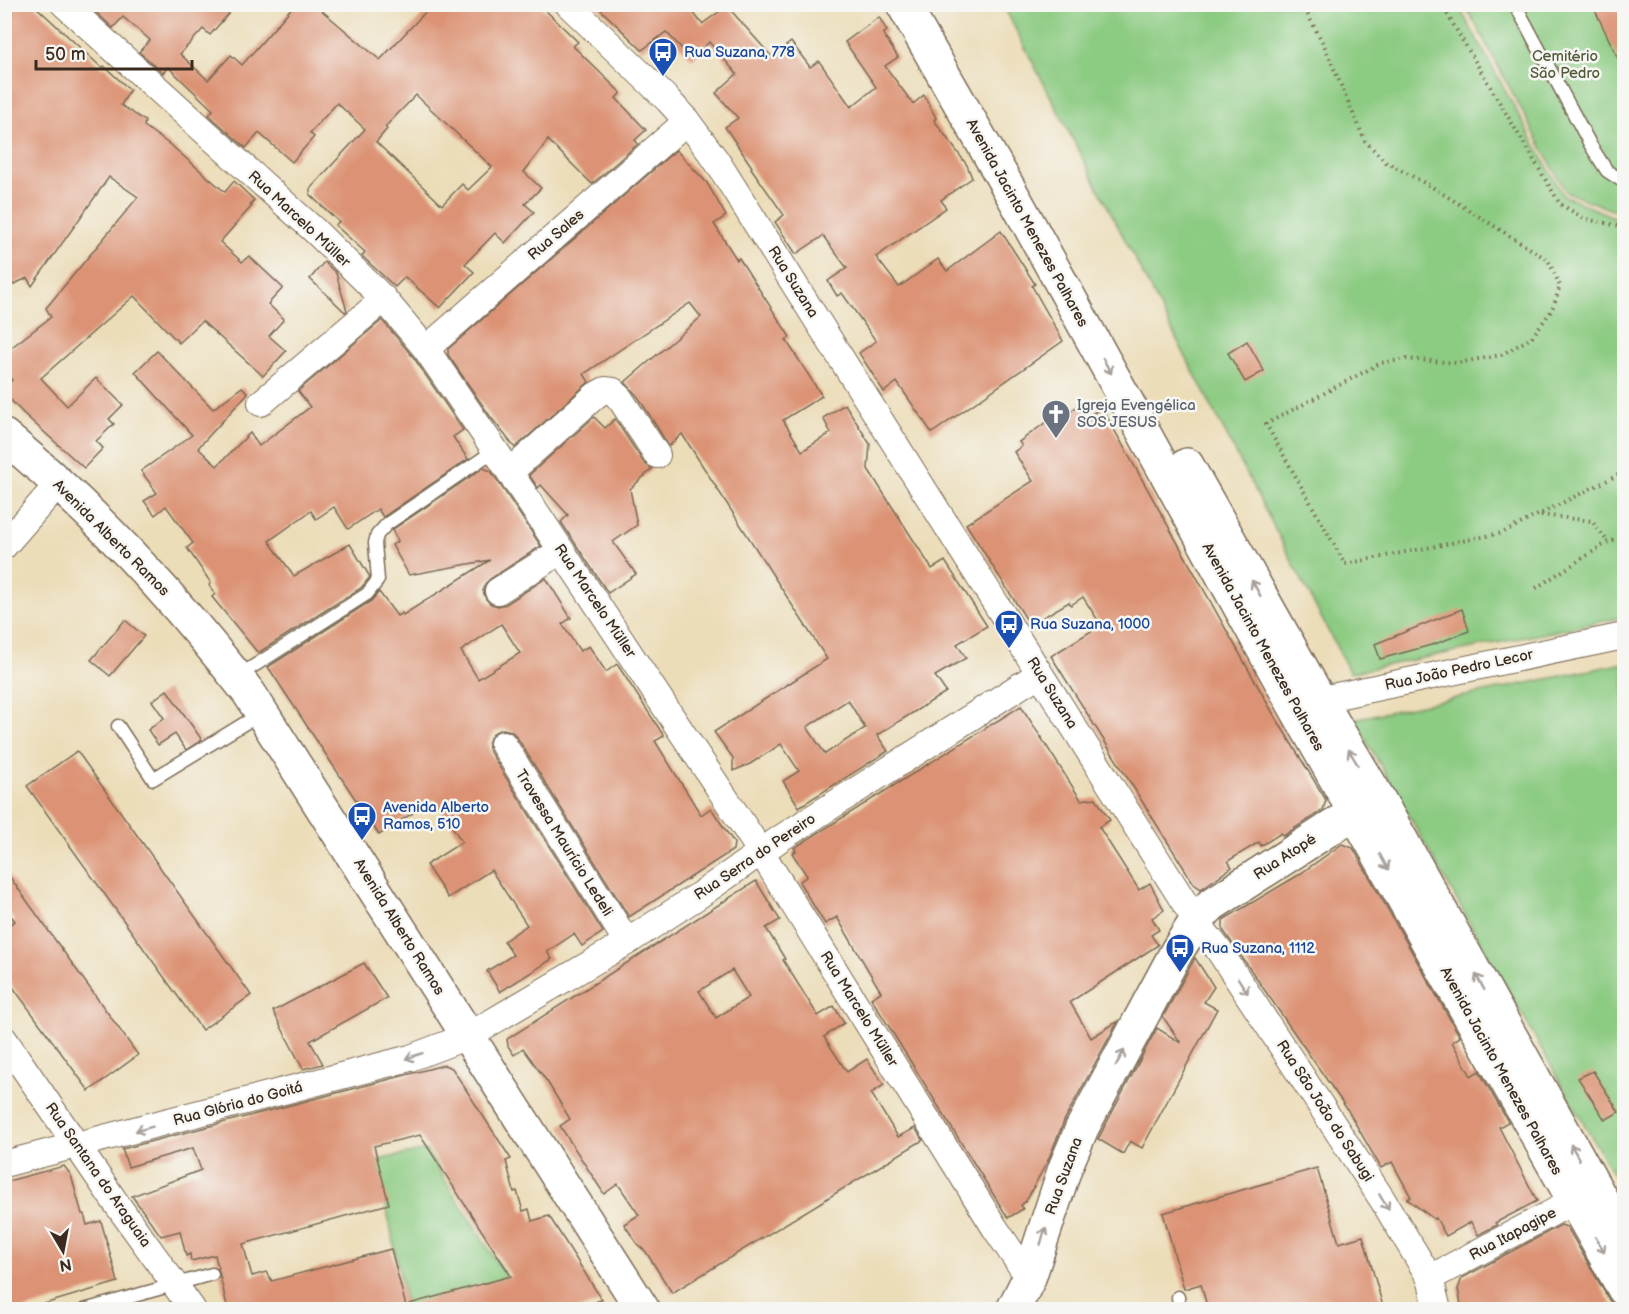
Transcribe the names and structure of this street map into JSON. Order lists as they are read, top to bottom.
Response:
{
  "streets": {
    "main road": [
      "Avenida Jacinto Menezes Palhares",
      "Rua Suzana",
      "Avenida Alberto Ramos",
      "Rua Atopé"
    ],
    "street": [
      "Rua Marcelo Müller",
      "Rua Sales",
      "Rua João Pedro Lecor",
      "Travessa Maurício Ledeli",
      "Rua Serra do Pereiro",
      "Rua Glória do Goitá",
      "Rua São João do Sabugi",
      "Rua Santana do Araguaia",
      "Rua Itapagipe"
    ]
  },
  "crossings": [
    ["Rua Marcelo Müller", "Rua Sales"],
    ["Rua Marcelo Müller", "Rua Suzana"],
    ["Rua Marcelo Müller", "Rua Serra do Pereiro"],
    ["Avenida Jacinto Menezes Palhares", "Rua João Pedro Lecor"],
    ["Avenida Jacinto Menezes Palhares", "Rua Atopé"],
    ["Avenida Jacinto Menezes Palhares", "Rua Itapagipe"],
    ["Rua Sales", "Rua Suzana"],
    ["Rua Suzana", "Rua Serra do Pereiro"],
    ["Rua Suzana", "Rua Atopé"],
    ["Rua Suzana", "Rua São João do Sabugi"],
    ["Avenida Alberto Ramos", "Rua Serra do Pereiro"],
    ["Avenida Alberto Ramos", "Rua Glória do Goitá"],
    ["Travessa Maurício Ledeli", "Rua Serra do Pereiro"],
    ["Rua Serra do Pereiro", "Rua Glória do Goitá"],
    ["Rua Atopé", "Rua São João do Sabugi"],
    ["Rua Glória do Goitá", "Rua Santana do Araguaia"],
    ["Rua São João do Sabugi", "Rua Itapagipe"]
  ],
  "one_way": ["Rua Glória do Goitá", "Rua São João do Sabugi"],
  "parks": ["Cemitério São Pedro"],
  "places": {
    "bus stop": [
      "Rua Suzana, 778",
      "Rua Suzana, 1000",
      "Avenida Alberto Ramos, 510",
      "Rua Suzana, 1112"
    ],
    "church": ["Igreja Evengélica SOS JESUS"]
  },
  "scale_bar": "50 m",
  "north": "bottom"
}
